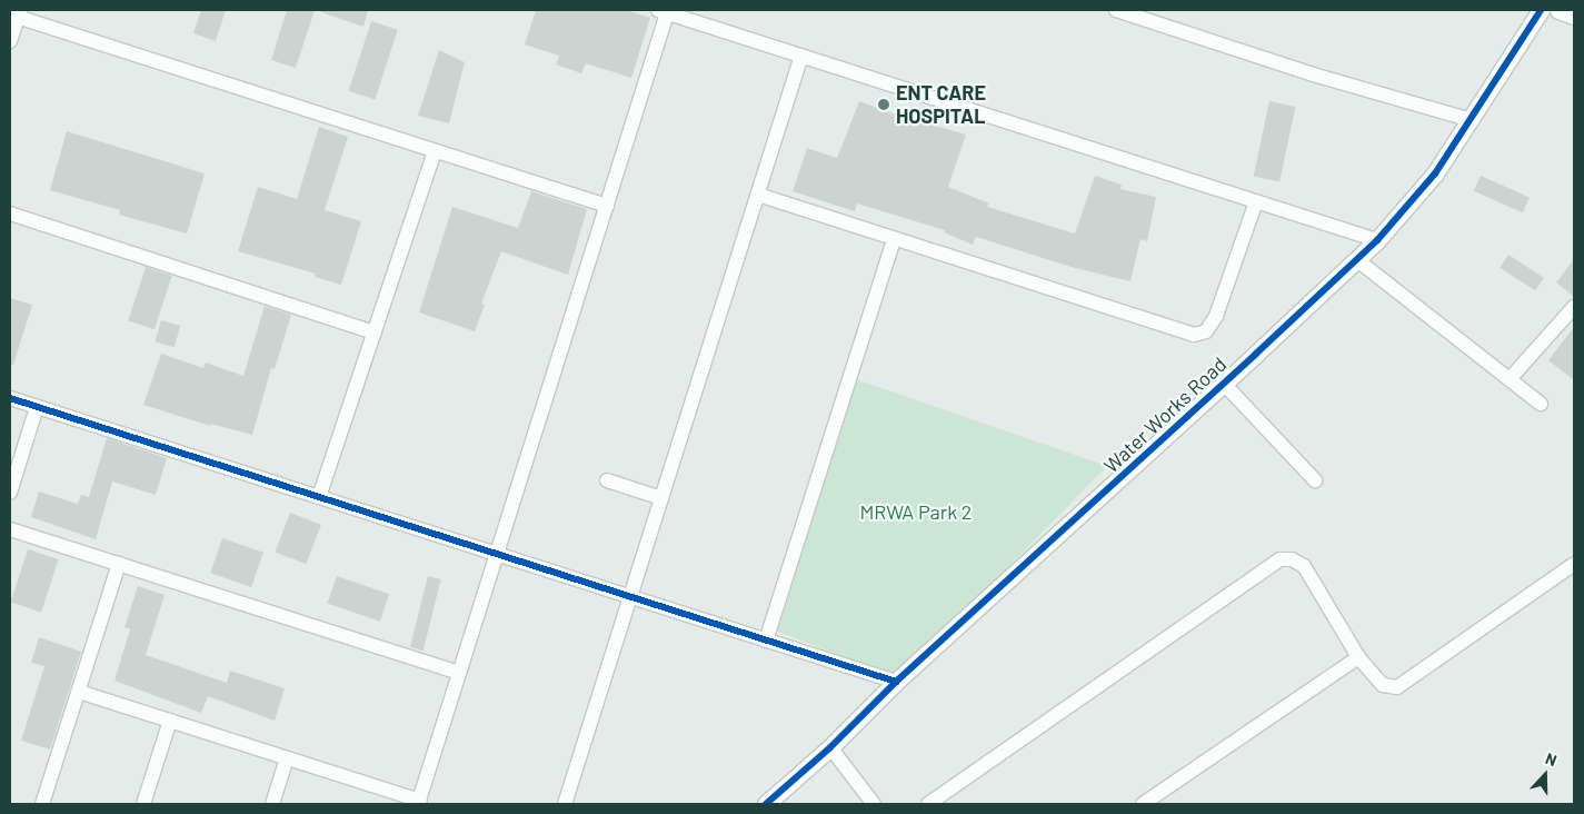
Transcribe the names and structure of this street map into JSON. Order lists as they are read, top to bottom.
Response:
{
  "streets": {
    "street": ["Water Works Road"]
  },
  "parks": ["MRWA Park 2"],
  "places": ["ENT CARE HOSPITAL"],
  "north": "top"
}
